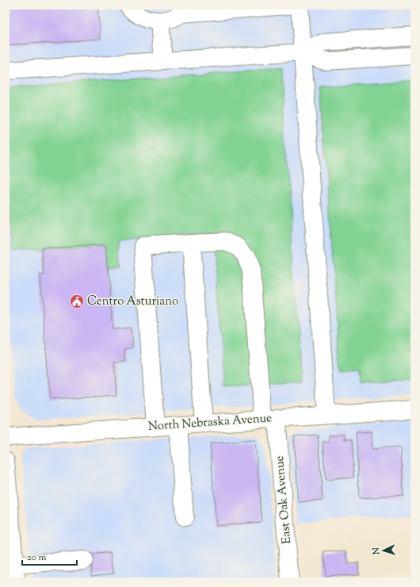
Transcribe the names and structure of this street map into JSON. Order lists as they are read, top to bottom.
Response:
{
  "streets": {
    "main road": ["North Nebraska Avenue", "East Oak Avenue"]
  },
  "crossings": [
    ["North Nebraska Avenue", "East Oak Avenue"]
  ],
  "places": {
    "public building": ["Centro Asturiano"]
  },
  "scale_bar": "20 m",
  "north": "left"
}
